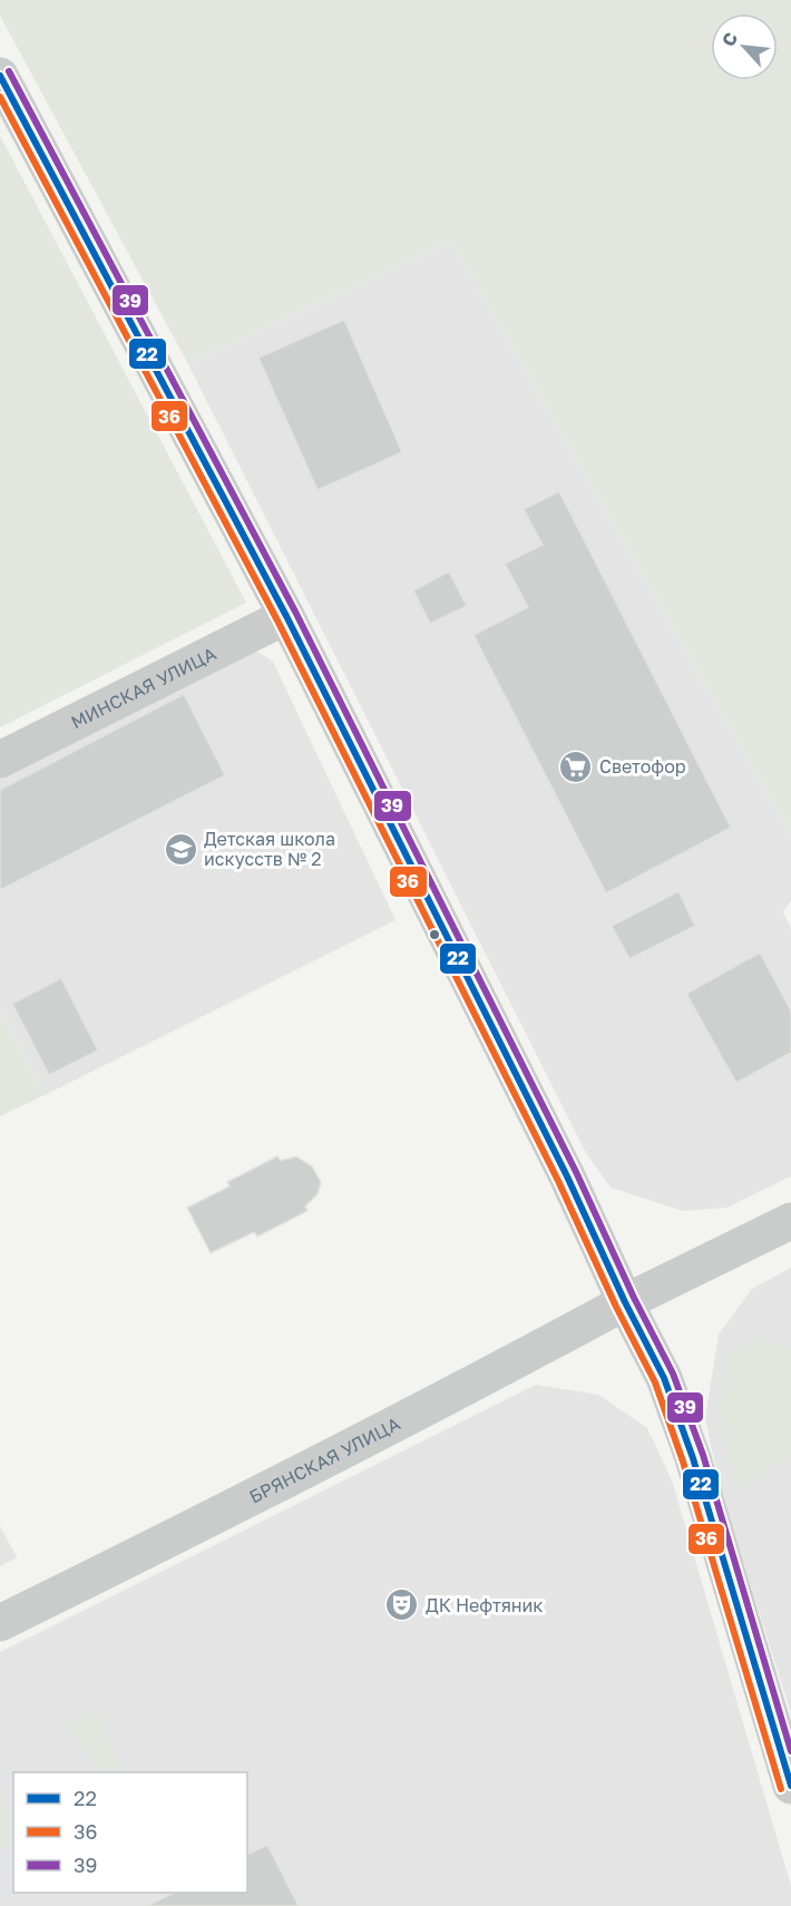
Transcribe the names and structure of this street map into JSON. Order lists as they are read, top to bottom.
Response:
{
  "streets": {
    "street": ["МИНСКАЯ УЛИЦА", "БРЯНСКАЯ УЛИЦА"]
  },
  "places": {
    "supermarket": ["Светофор"],
    "school or university": ["Детская школа искусств № 2"],
    "theatre": ["ДК Нефтяник"]
  },
  "lines": ["transit line 39", "transit line 22", "transit line 36"],
  "legend": ["22", "36", "39"],
  "north": "top left"
}
